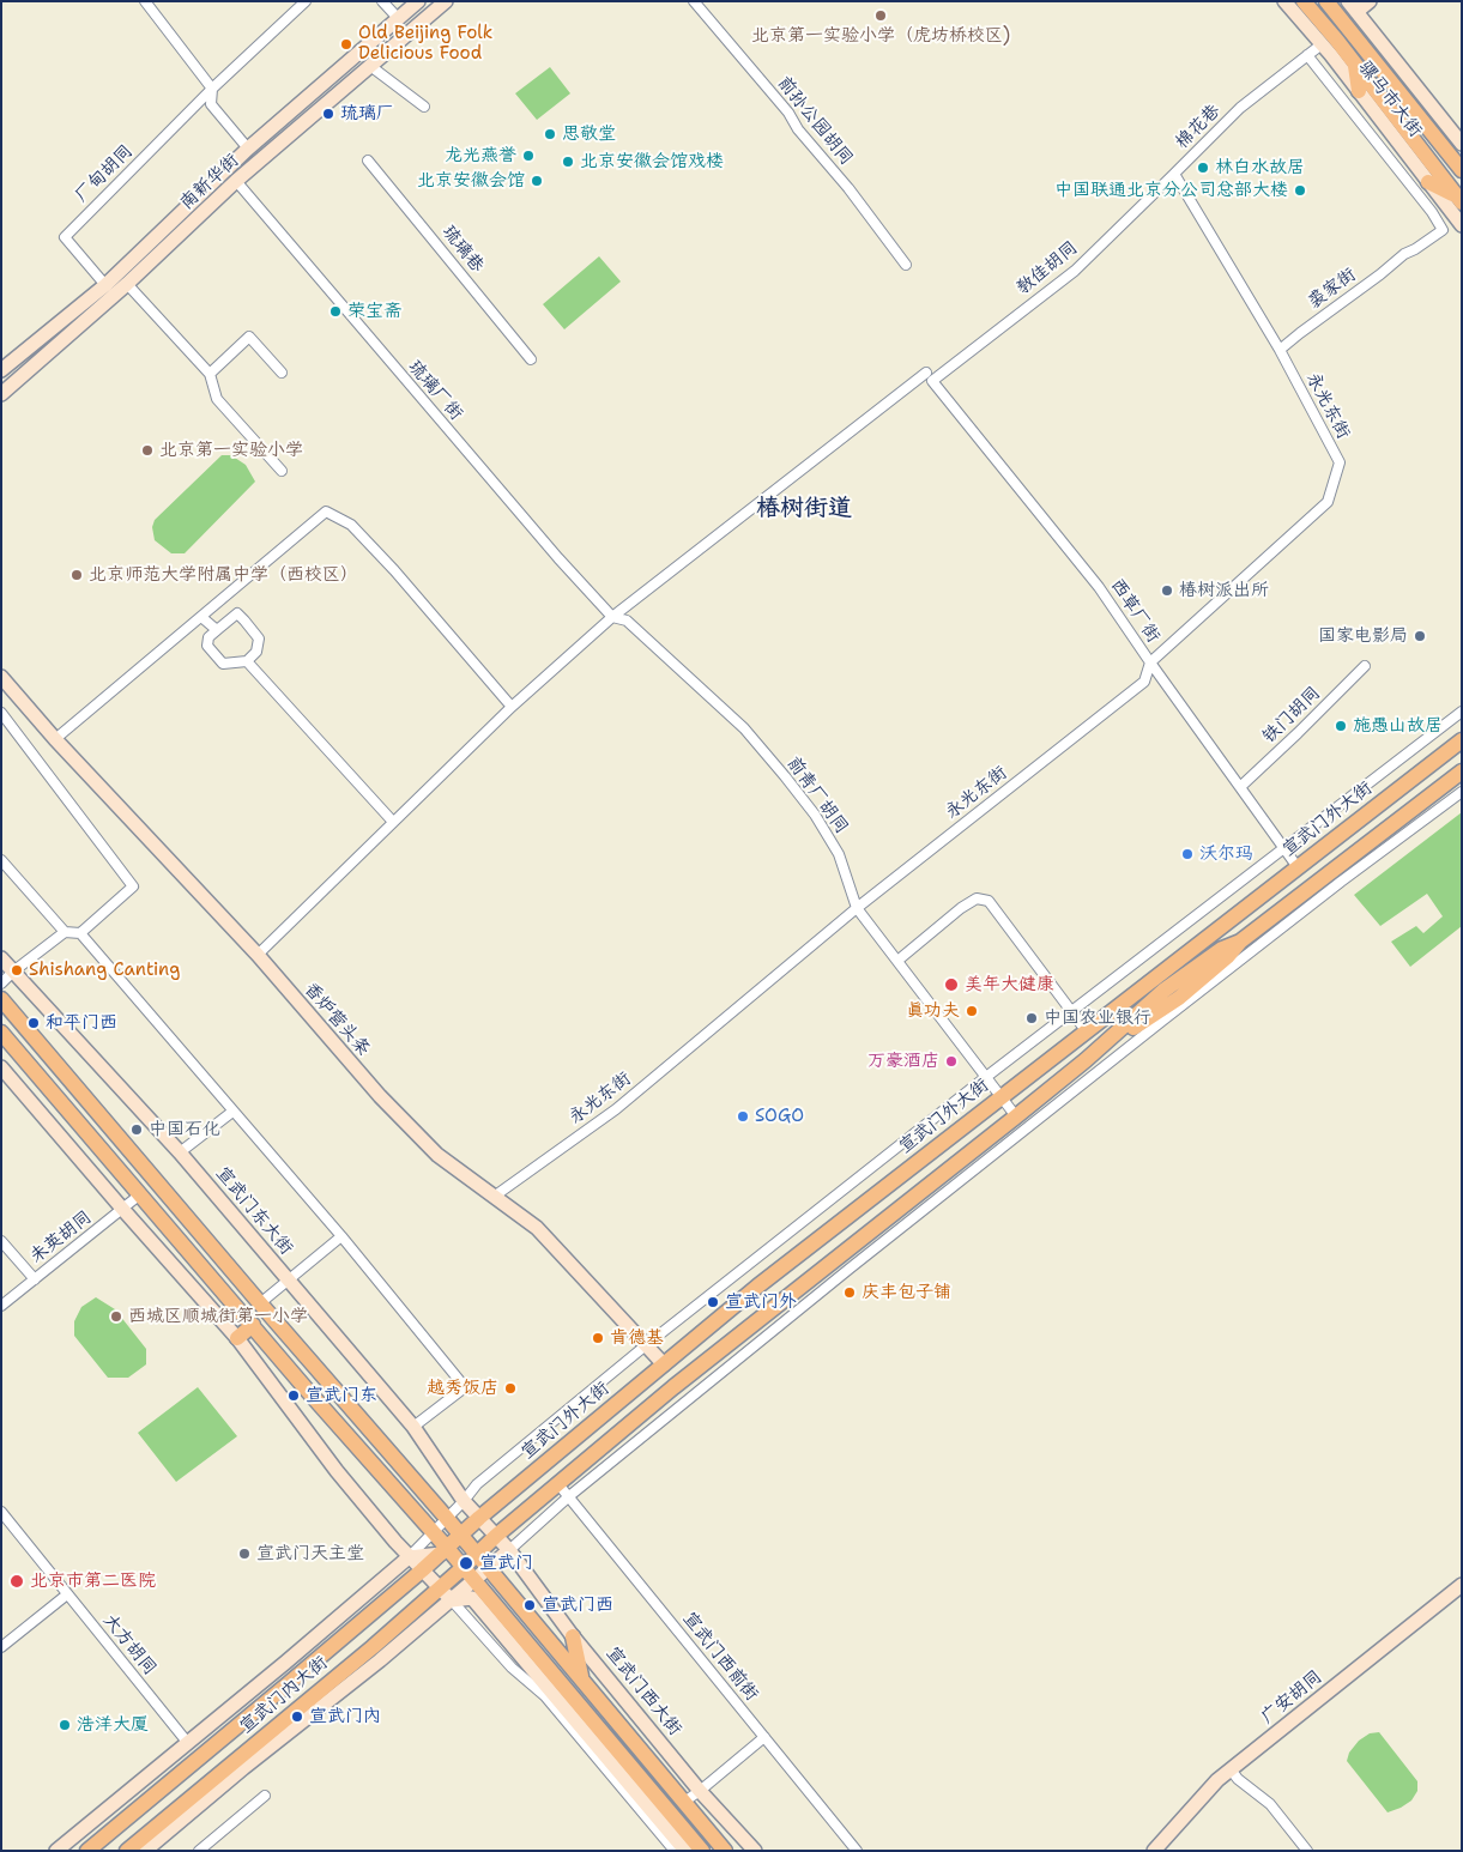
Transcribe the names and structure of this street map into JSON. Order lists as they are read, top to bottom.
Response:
{
  "streets": {
    "main road": ["骡马市大街", "宣武门外大街", "宣武门内大街"],
    "street": [
      "前孙公园胡同",
      "棉花巷",
      "厂甸胡同",
      "南新华街",
      "琉璃巷",
      "教佳胡同",
      "裘家街",
      "琉璃厂街",
      "永光东街",
      "西草厂街",
      "铁门胡同",
      "前青厂胡同",
      "香炉营头条",
      "宣武门东大街",
      "未英胡同",
      "大方胡同",
      "宣武门西前街",
      "宣武门西大街",
      "广安胡同"
    ]
  },
  "crossings": [
    ["骡马市大街", "棉花巷"],
    ["棉花巷", "教佳胡同"],
    ["棉花巷", "裘家街"],
    ["棉花巷", "永光东街"],
    ["厂甸胡同", "南新华街"],
    ["南新华街", "琉璃厂街"],
    ["教佳胡同", "西草厂街"],
    ["裘家街", "永光东街"],
    ["琉璃厂街", "前青厂胡同"],
    ["永光东街", "西草厂街"],
    ["永光东街", "前青厂胡同"],
    ["永光东街", "香炉营头条"],
    ["西草厂街", "铁门胡同"],
    ["西草厂街", "宣武门外大街"],
    ["前青厂胡同", "宣武门外大街"],
    ["宣武门外大街", "香炉营头条"],
    ["宣武门外大街", "宣武门东大街"],
    ["宣武门外大街", "宣武门西大街"],
    ["宣武门外大街", "宣武门内大街"],
    ["宣武门东大街", "宣武门西大街"]
  ],
  "districts": ["椿树街道"],
  "places": [
    "北京第一实验小学（虎坊桥校区)",
    "Old Beijing Folk Delicious Food",
    "琉璃厂",
    "思敬堂",
    "龙光燕誉",
    "北京安徽会馆戏楼",
    "林白水故居",
    "北京安徽会馆",
    "中国联通北京分公司总部大楼",
    "荣宝斋",
    "北京第一实验小学",
    "北京师范大学附属中学（西校区）",
    "椿树派出所",
    "国家电影局",
    "施愚山故居",
    "沃尔玛",
    "Shishang Canting",
    "美年大健康",
    "真功夫",
    "中国农业银行",
    "和平门西",
    "万豪酒店",
    "SOGO",
    "中国石化",
    "庆丰包子铺",
    "宣武门外",
    "西城区顺城街第一小学",
    "肯德基",
    "越秀饭店",
    "宣武门东",
    "宣武门天主堂",
    "宣武门",
    "北京市第二医院",
    "宣武门西",
    "宣武门内",
    "浩洋大厦"
  ]
}
